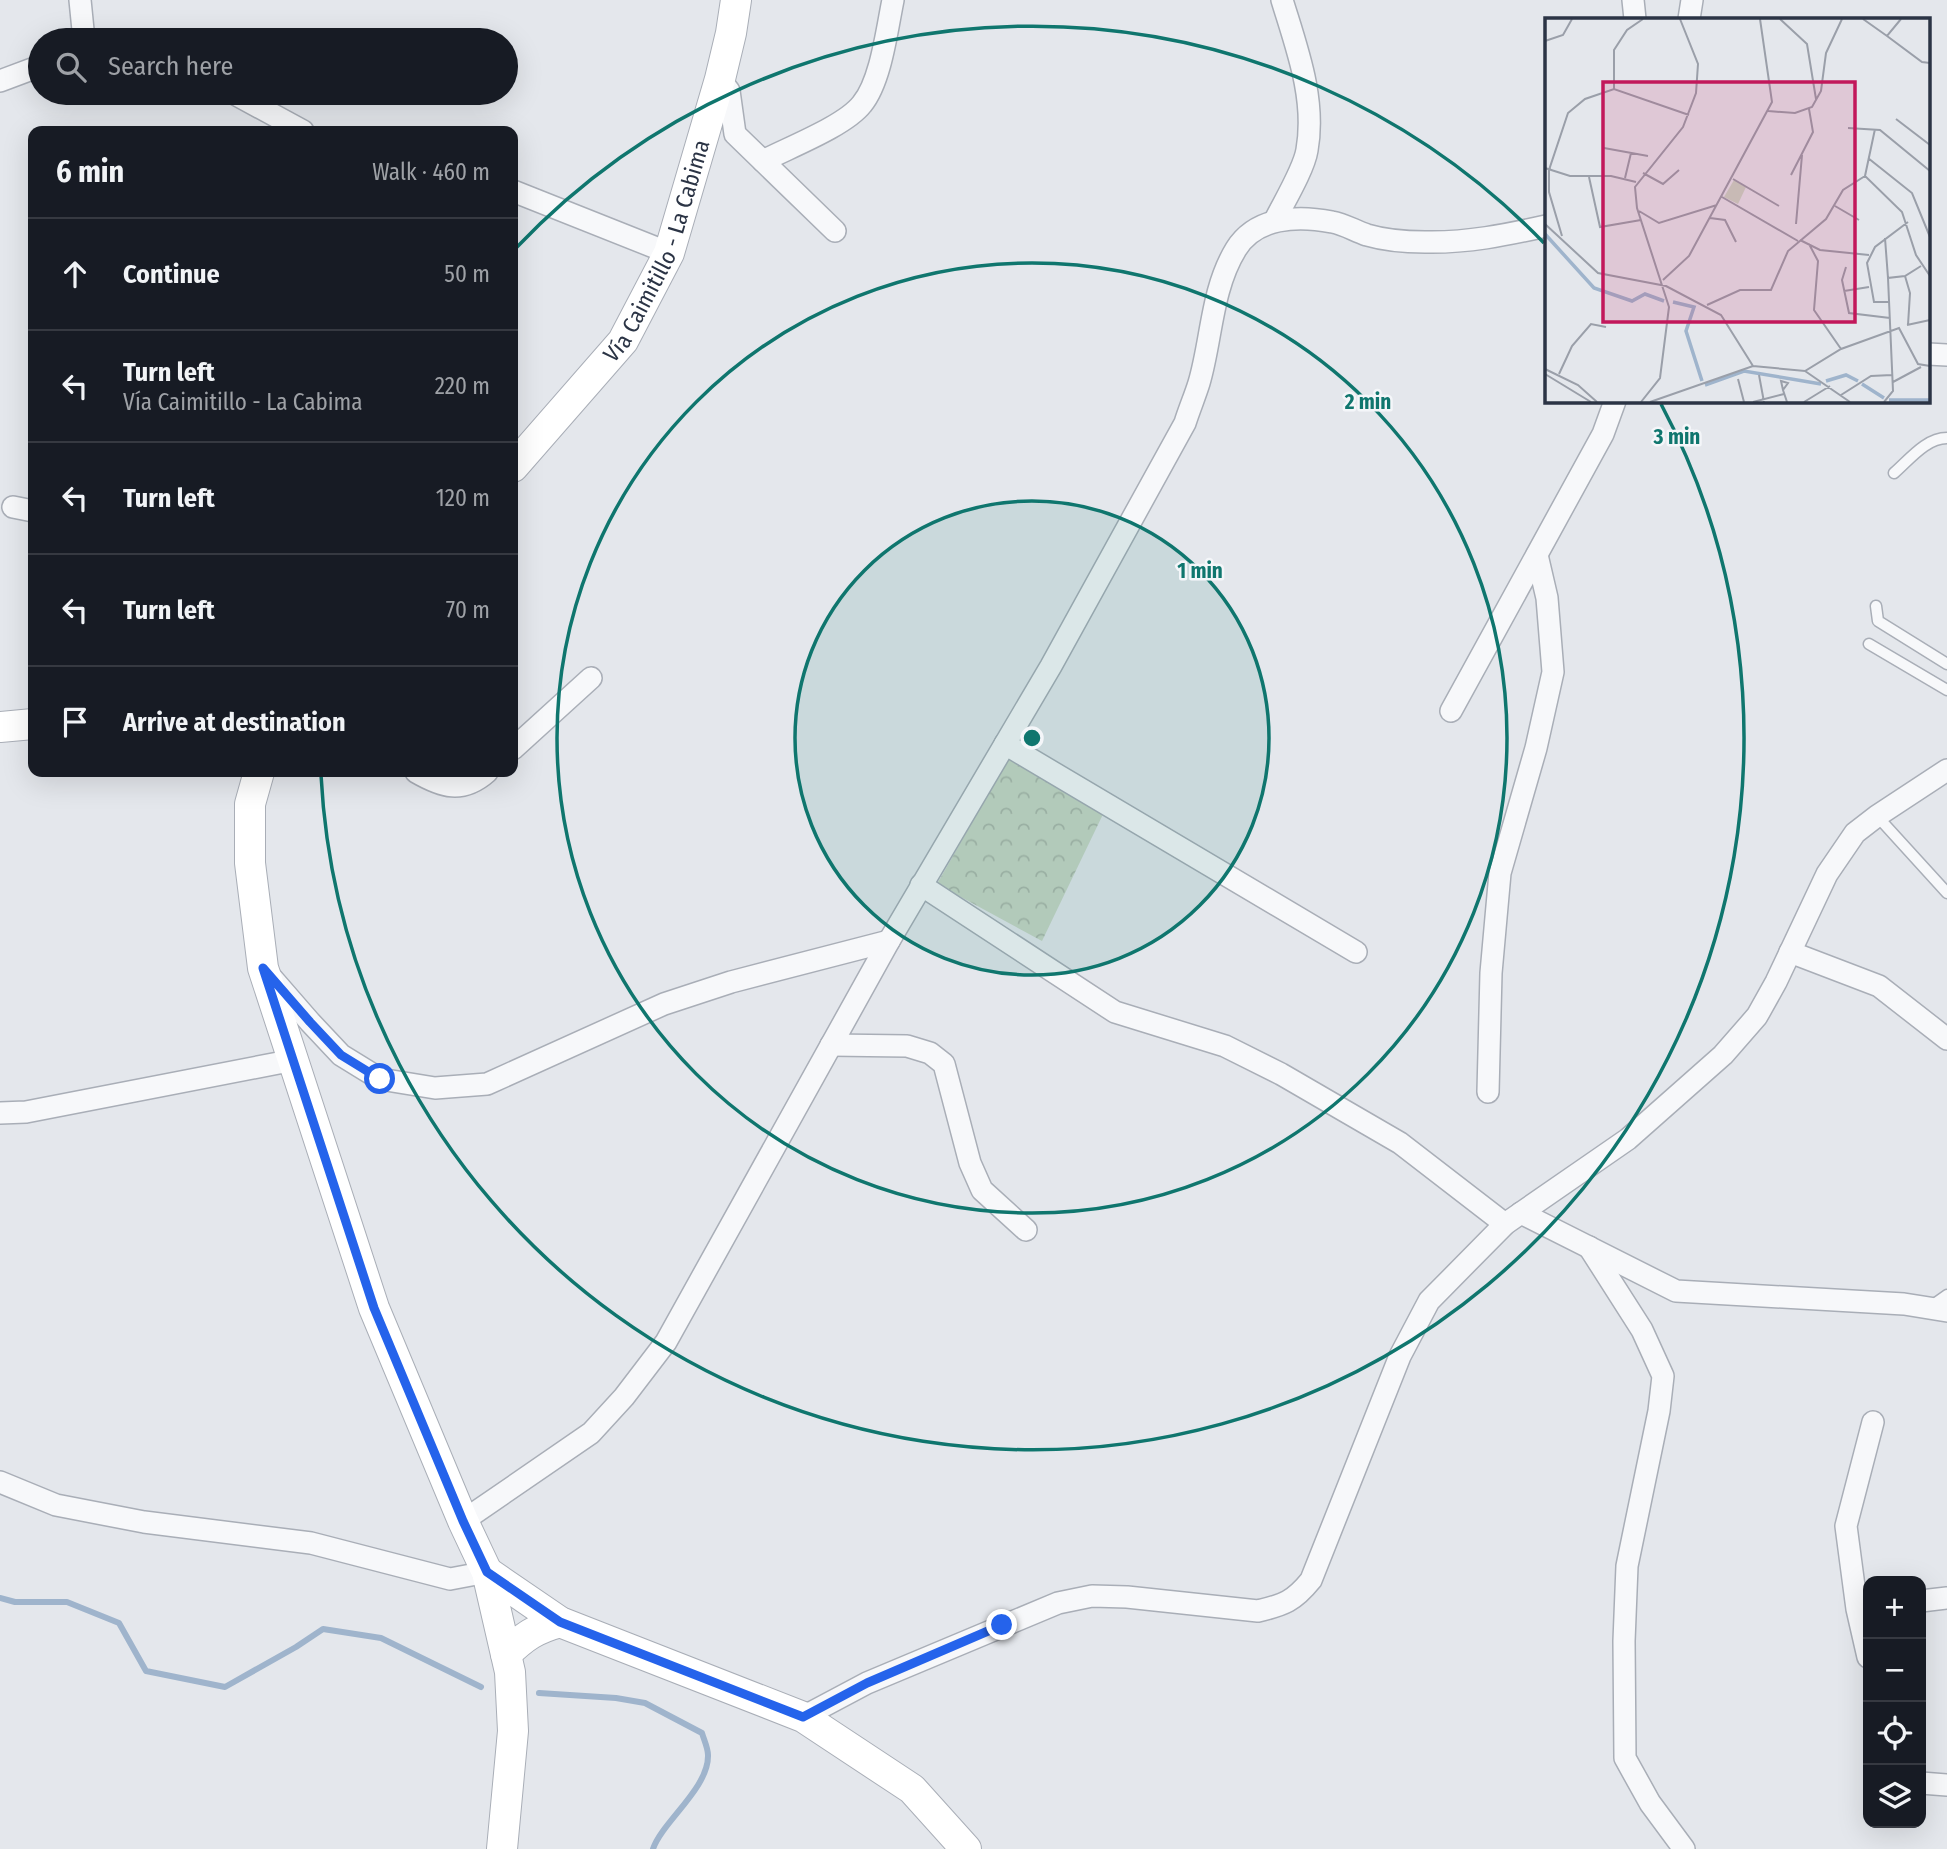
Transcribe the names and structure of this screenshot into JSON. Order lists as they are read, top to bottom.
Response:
{
  "streets": {
    "street": ["Vía Caimitillo - La Cabima"]
  },
  "page": {
    "search": "Search here",
    "heading": ["6 min", "Walk · 460 m"],
    "list": [
      ["Continue", "50 m"],
      ["Turn left", "Vía Caimitillo - La Cabima", "220 m"],
      ["Turn left", "120 m"],
      ["Turn left", "70 m"],
      "Arrive at destination"
    ],
    "map_buttons": ["+", "−"]
  },
  "rings": ["2 min", "3 min", "1 min"]
}
